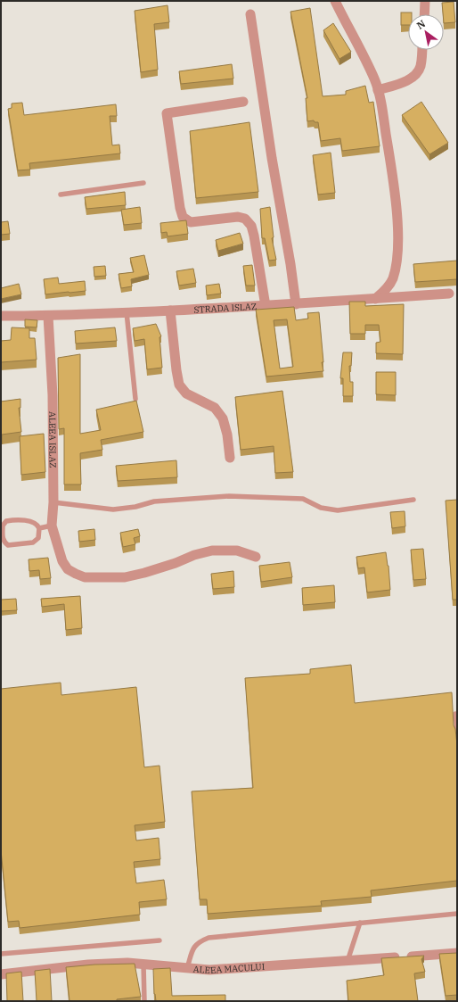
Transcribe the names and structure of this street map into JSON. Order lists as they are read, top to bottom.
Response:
{
  "streets": {
    "street": ["STRADA ISLAZ", "ALEEA ISLAZ", "ALEEA MACULUI"]
  },
  "crossings": [
    ["STRADA ISLAZ", "ALEEA ISLAZ"]
  ],
  "north": "top left"
}
